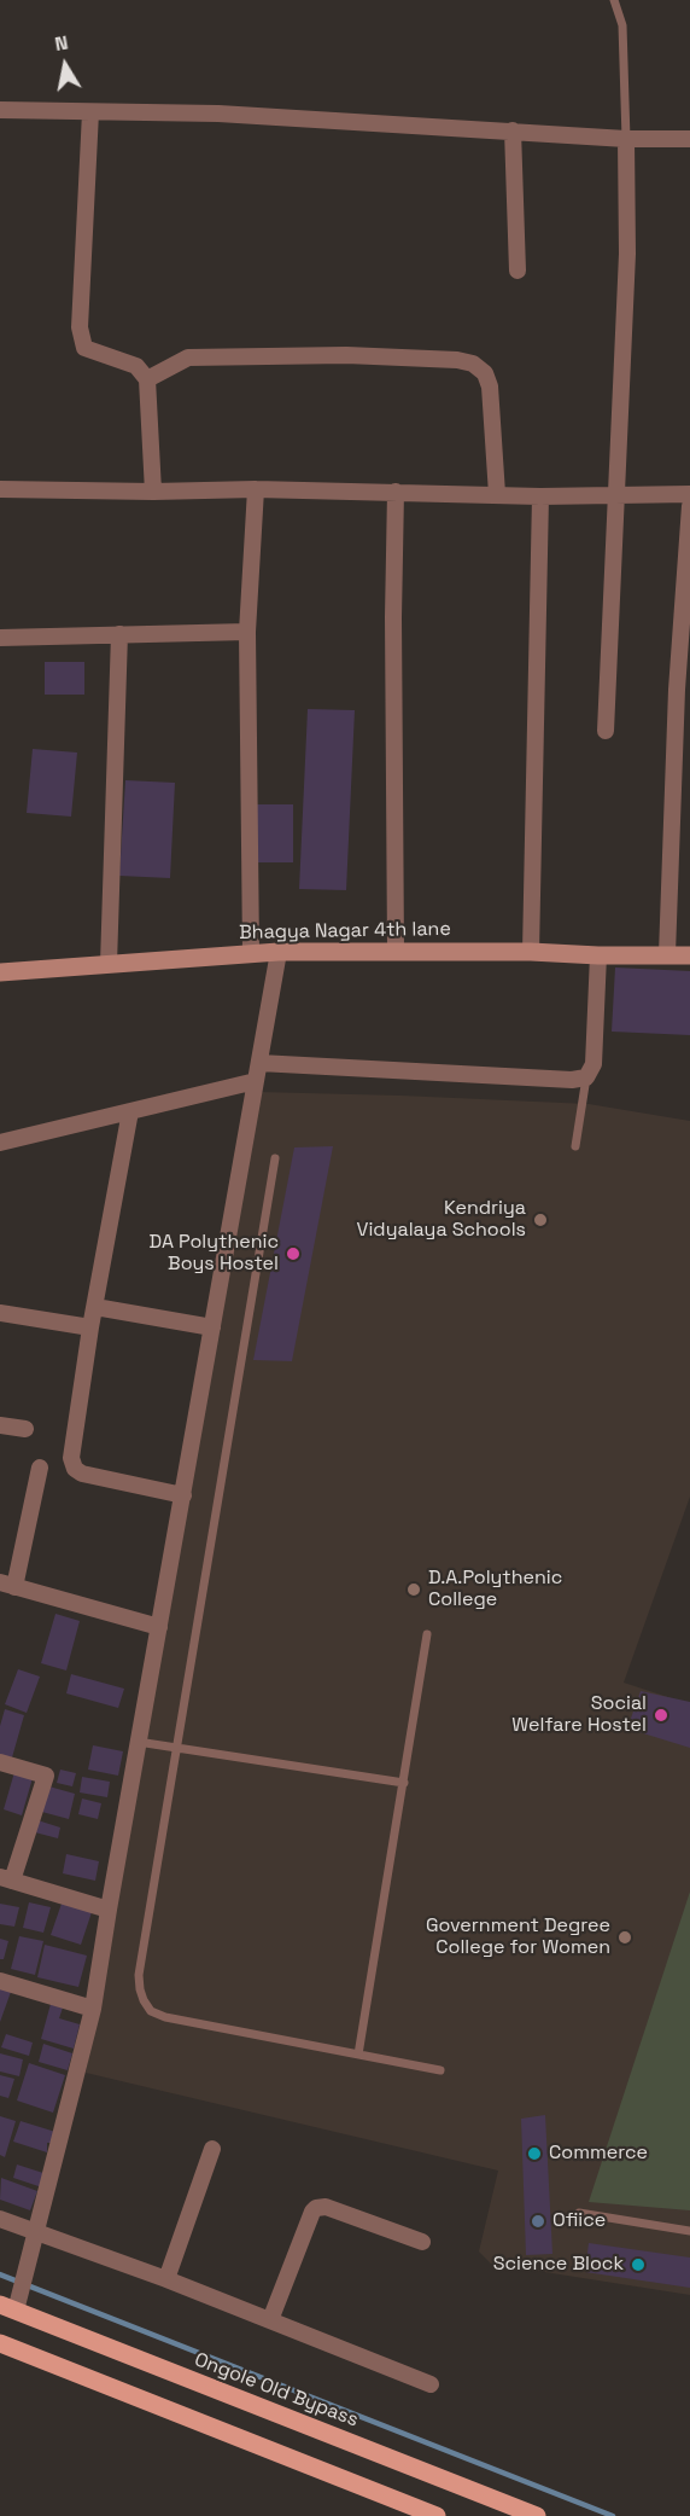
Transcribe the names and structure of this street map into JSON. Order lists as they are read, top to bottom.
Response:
{
  "streets": {
    "main road": ["Bhagya Nagar 4th lane", "Ongole Old Bypass"]
  },
  "places": [
    "Kendriya Vidyalaya Schools",
    "DA Polythenic Boys Hostel",
    "D.A.Polythenic College",
    "Social Welfare Hostel",
    "Government Degree College for Women",
    "Commerce",
    "Ofiice",
    "Science Block"
  ],
  "north": "top"
}
